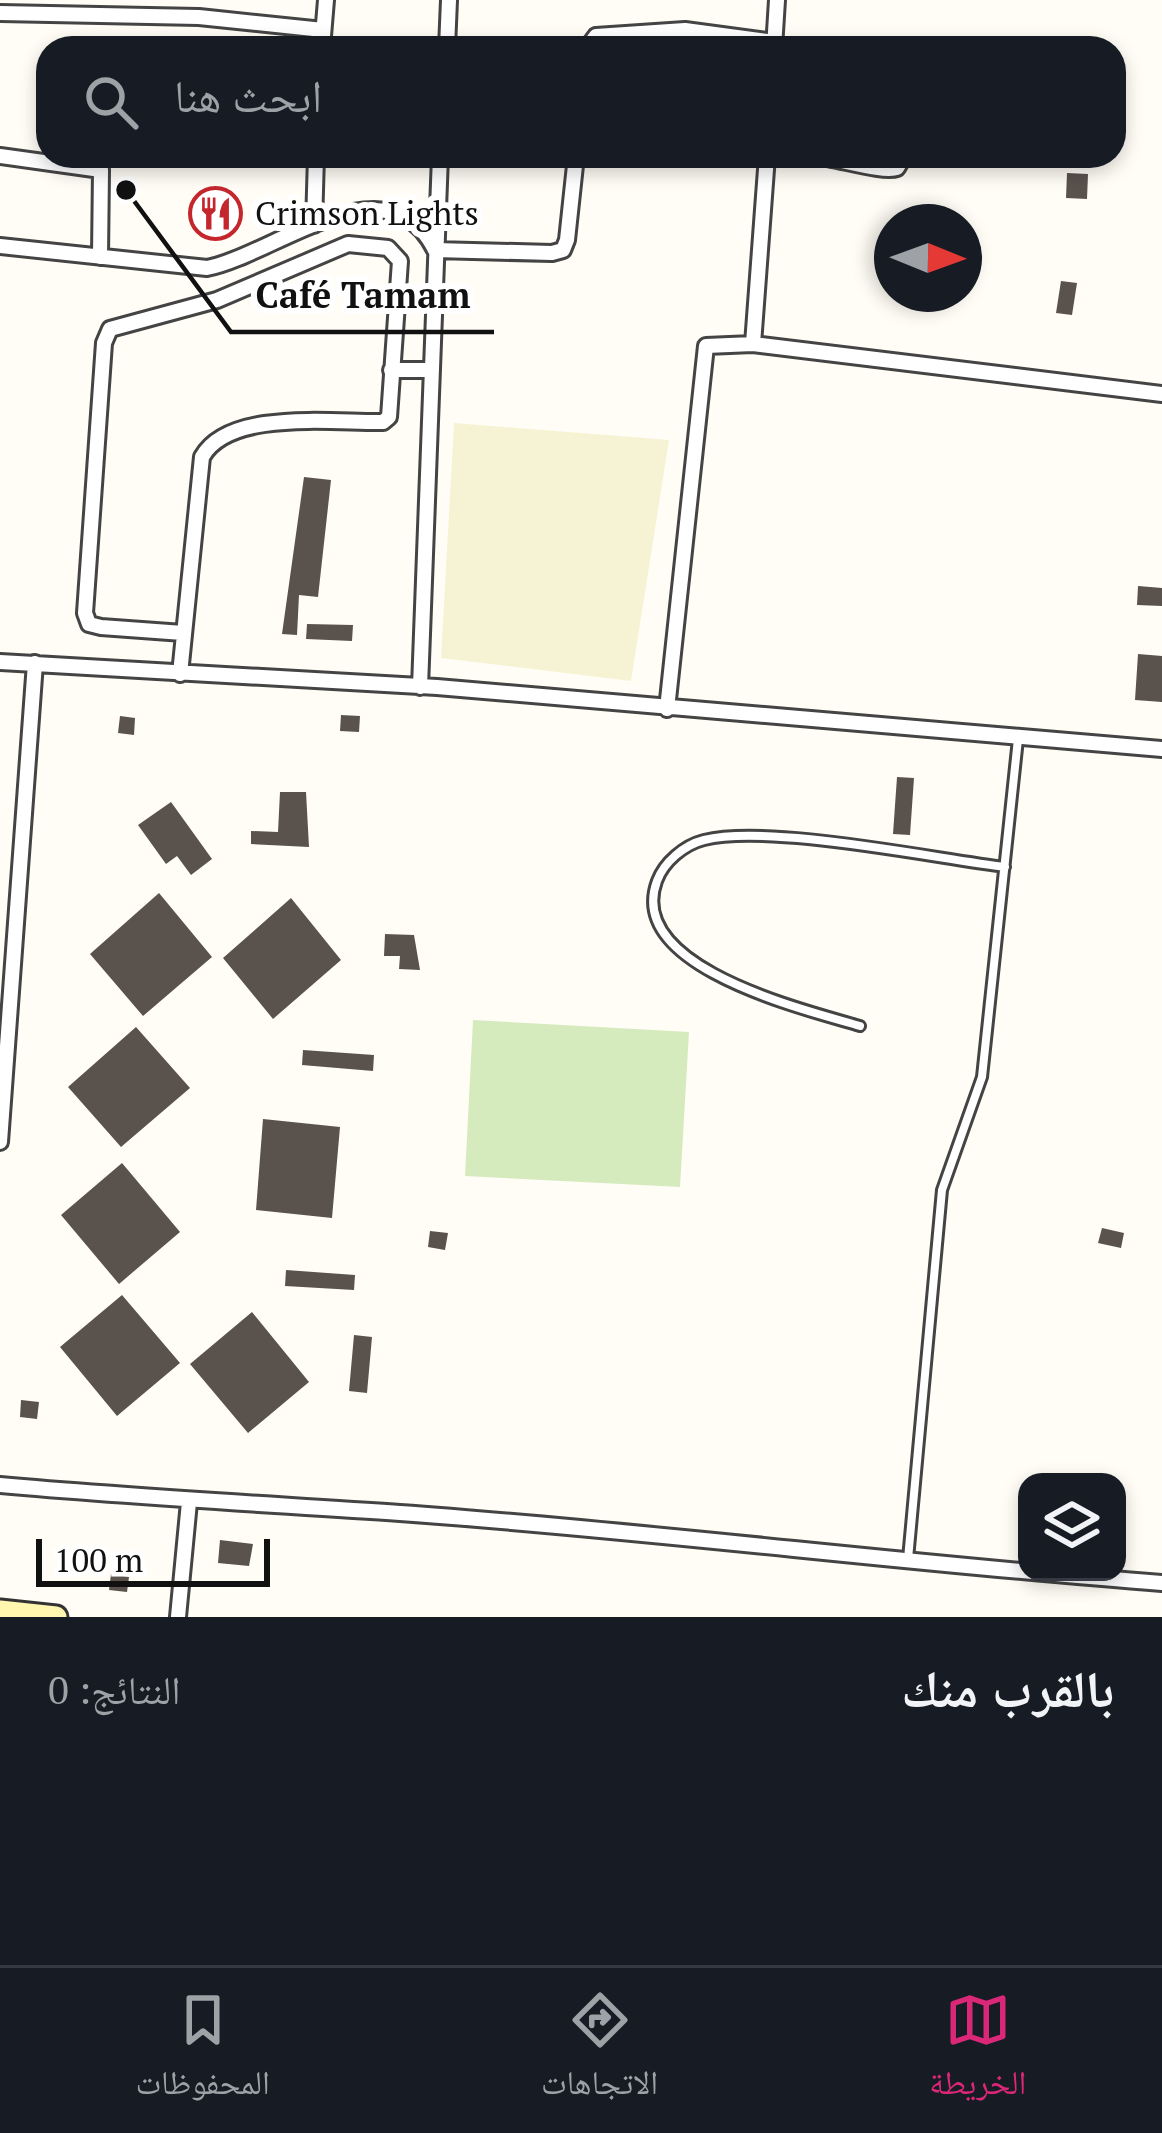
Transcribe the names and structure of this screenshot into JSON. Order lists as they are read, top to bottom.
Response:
{
  "places": {
    "other": ["Café Tamam"],
    "restaurant": ["Crimson Lights"]
  },
  "scale_bar": "100 m",
  "north": "right",
  "page": {
    "search": "ابحث هنا",
    "scale": "100 m",
    "heading": ["بالقرب منك", "النتائج: 0"],
    "nav": ["الخريطة", "الاتجاهات", "المحفوظات"]
  }
}
